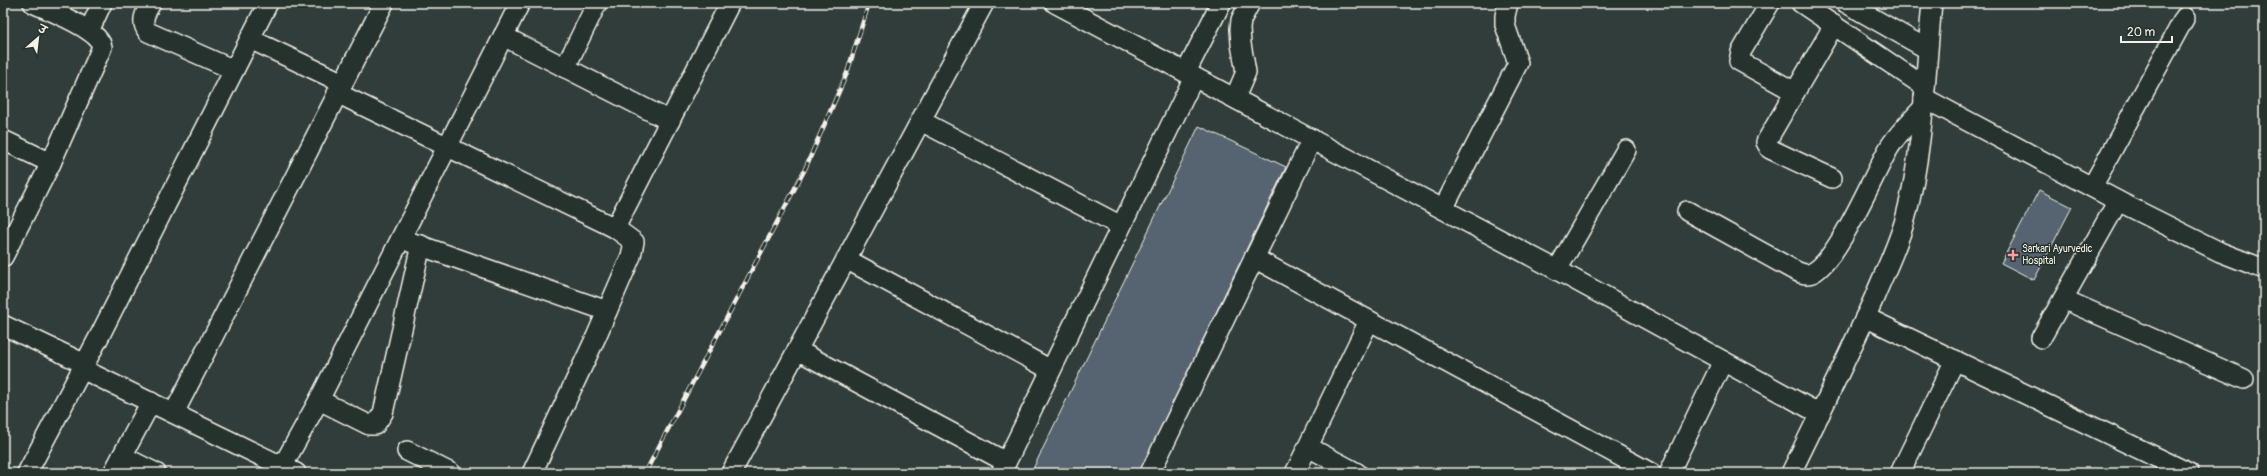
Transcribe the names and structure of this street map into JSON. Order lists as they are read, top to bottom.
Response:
{
  "places": {
    "health": ["Sarkari Ayurvedic Hospital"]
  },
  "scale_bar": "20 m",
  "north": "top right"
}
